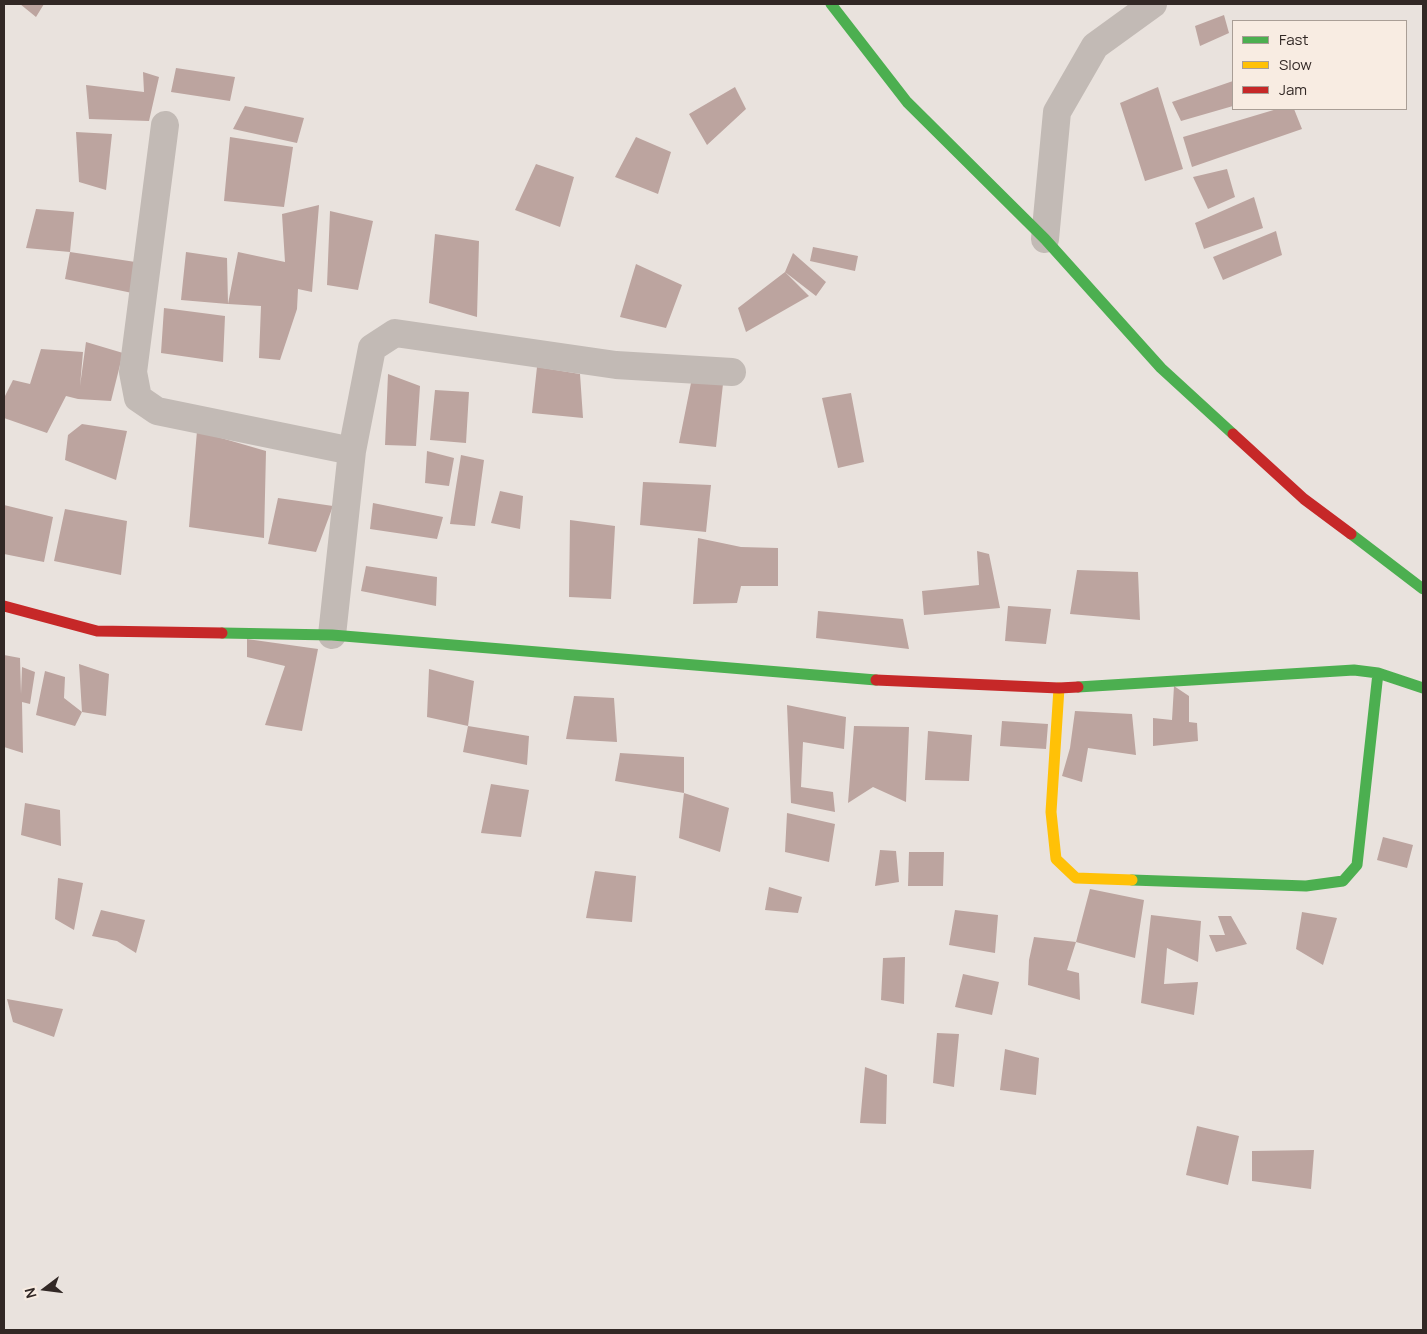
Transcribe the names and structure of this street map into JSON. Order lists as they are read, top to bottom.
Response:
{
  "legend": ["Fast", "Slow", "Jam"],
  "north": "left"
}
